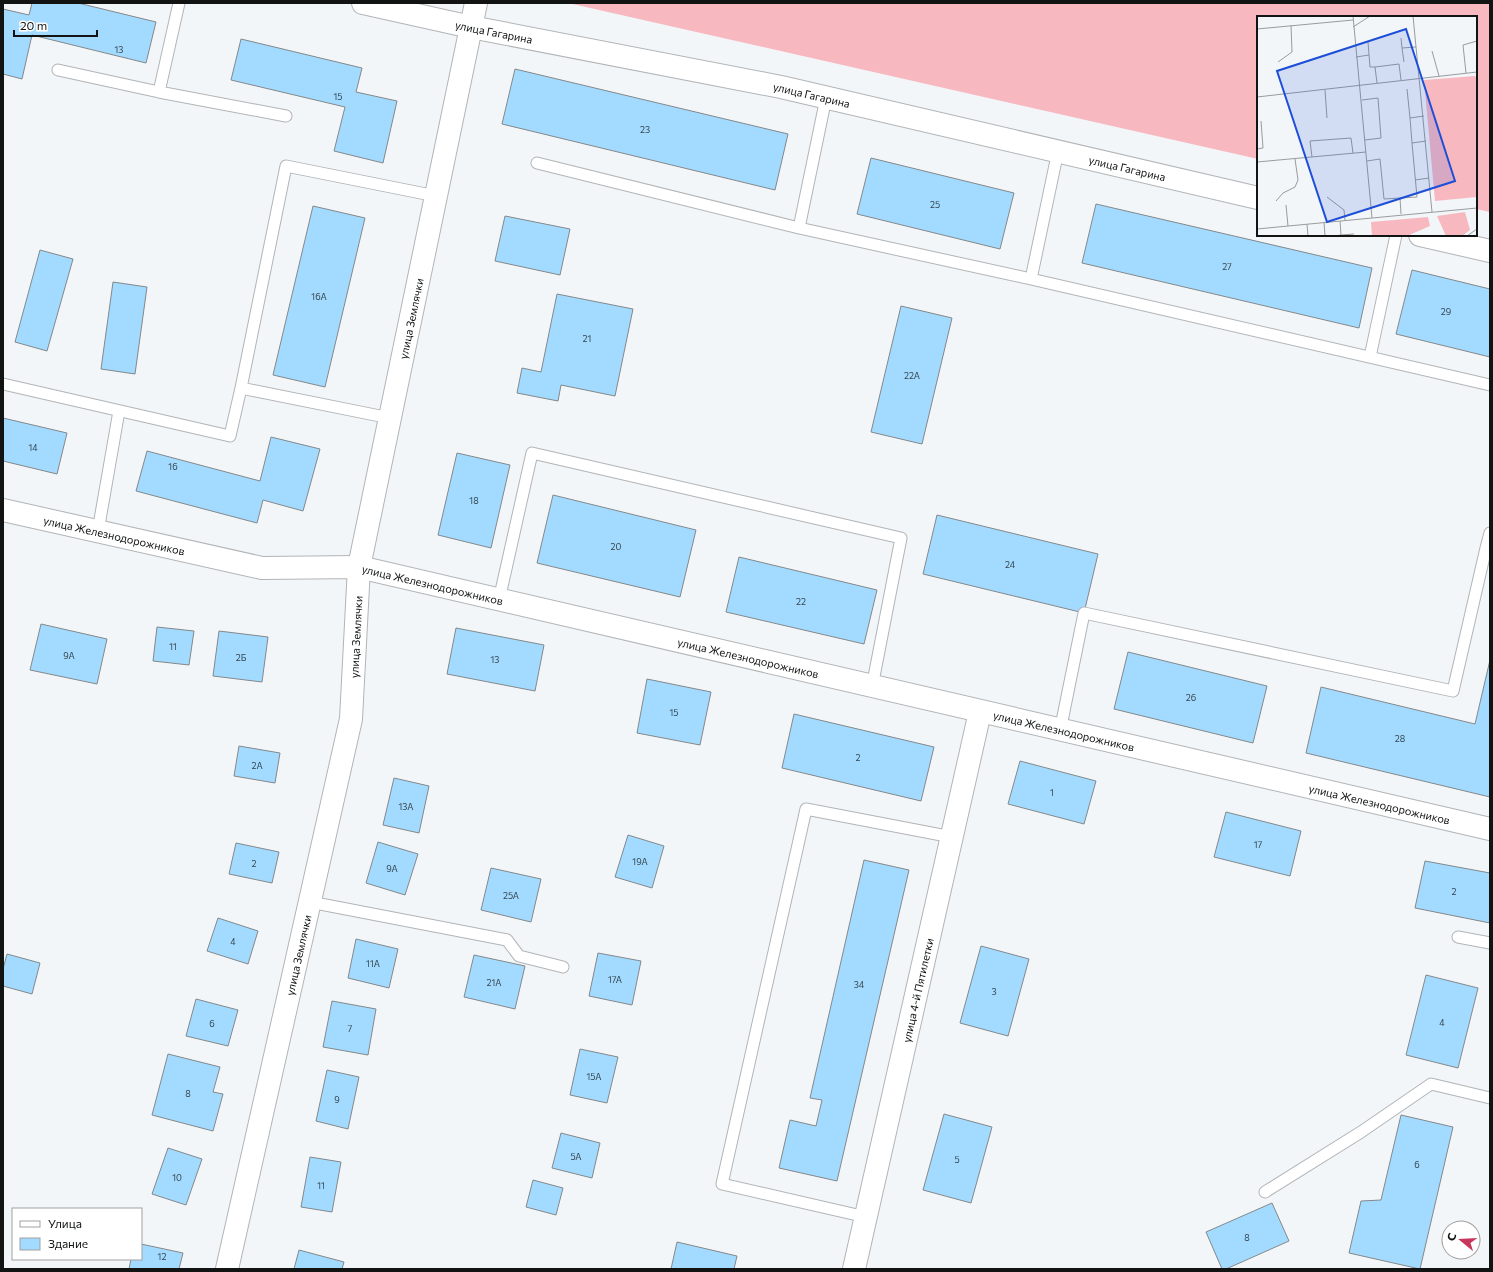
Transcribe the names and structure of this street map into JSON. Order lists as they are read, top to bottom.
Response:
{
  "streets": {
    "street": [
      "улица Гагарина",
      "улица Землячки",
      "улица Железнодорожников",
      "улица 4-й Пятилетки"
    ]
  },
  "crossings": [
    ["улица Гагарина", "улица Землячки"],
    ["улица Землячки", "улица Железнодорожников"],
    ["улица Железнодорожников", "улица 4-й Пятилетки"]
  ],
  "house_numbers": [
    "13",
    "15",
    "23",
    "25",
    "27",
    "16А",
    "29",
    "21",
    "22А",
    "14",
    "16",
    "18",
    "20",
    "24",
    "22",
    "11",
    "9А",
    "2Б",
    "13",
    "26",
    "15",
    "28",
    "2",
    "2А",
    "1",
    "13А",
    "17",
    "19А",
    "2",
    "9А",
    "2",
    "25А",
    "4",
    "11А",
    "17А",
    "21А",
    "34",
    "3",
    "4",
    "6",
    "7",
    "15А",
    "8",
    "9",
    "5А",
    "5",
    "6",
    "10",
    "11",
    "8",
    "12"
  ],
  "legend": ["Улица", "Здание"],
  "scale_bar": "20 m",
  "north": "left"
}
